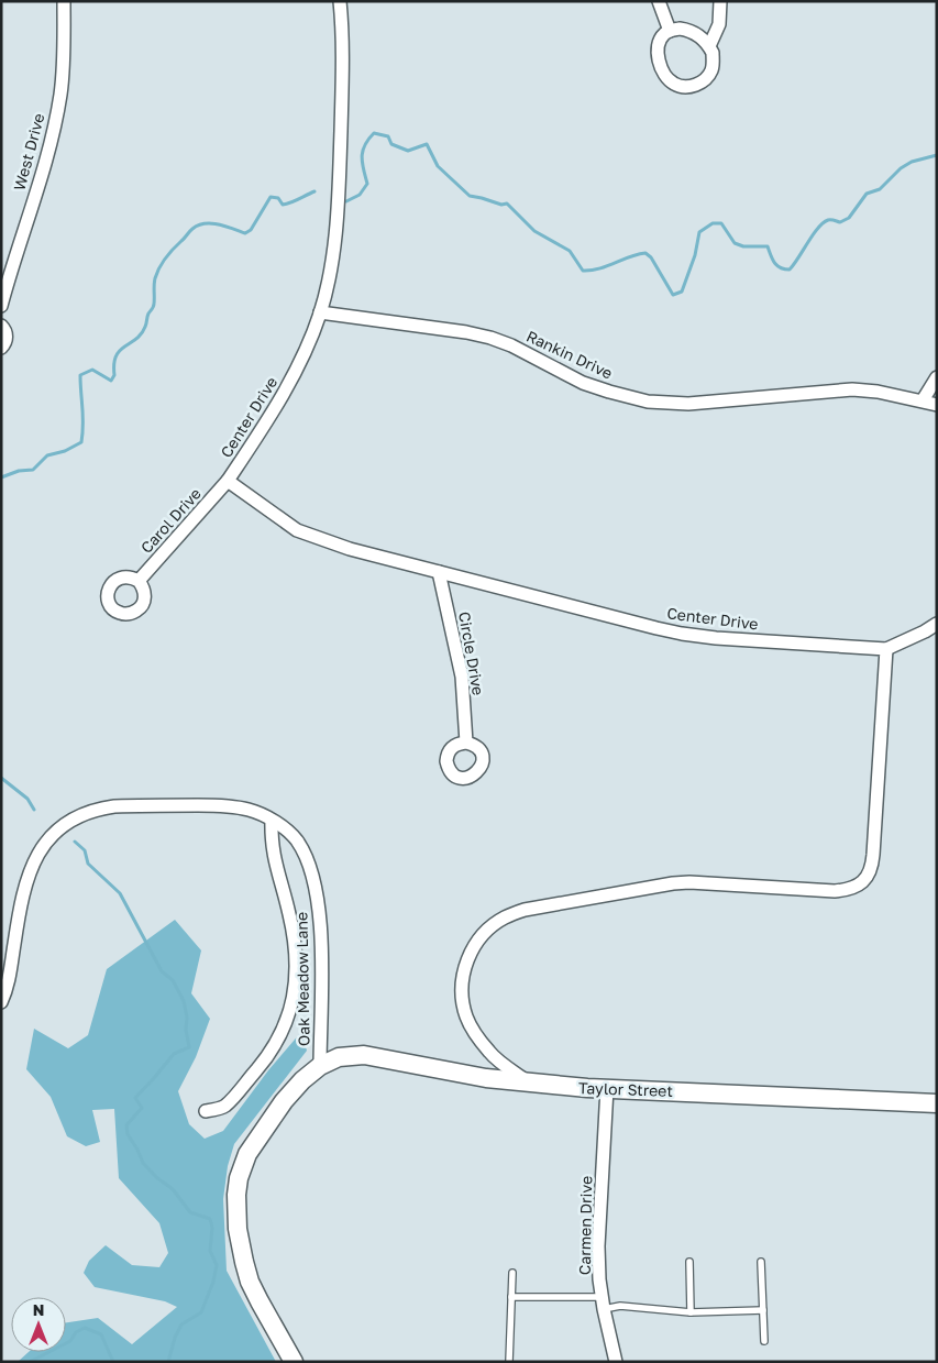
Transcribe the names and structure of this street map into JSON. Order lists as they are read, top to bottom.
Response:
{
  "streets": {
    "street": [
      "West Drive",
      "Rankin Drive",
      "Center Drive",
      "Carol Drive",
      "Circle Drive",
      "Oak Meadow Lane",
      "Taylor Street",
      "Carmen Drive"
    ]
  },
  "crossings": [
    ["Rankin Drive", "Center Drive"],
    ["Center Drive", "Carol Drive"],
    ["Center Drive", "Circle Drive"],
    ["Oak Meadow Lane", "Taylor Street"],
    ["Taylor Street", "Carmen Drive"]
  ],
  "north": "top"
}
